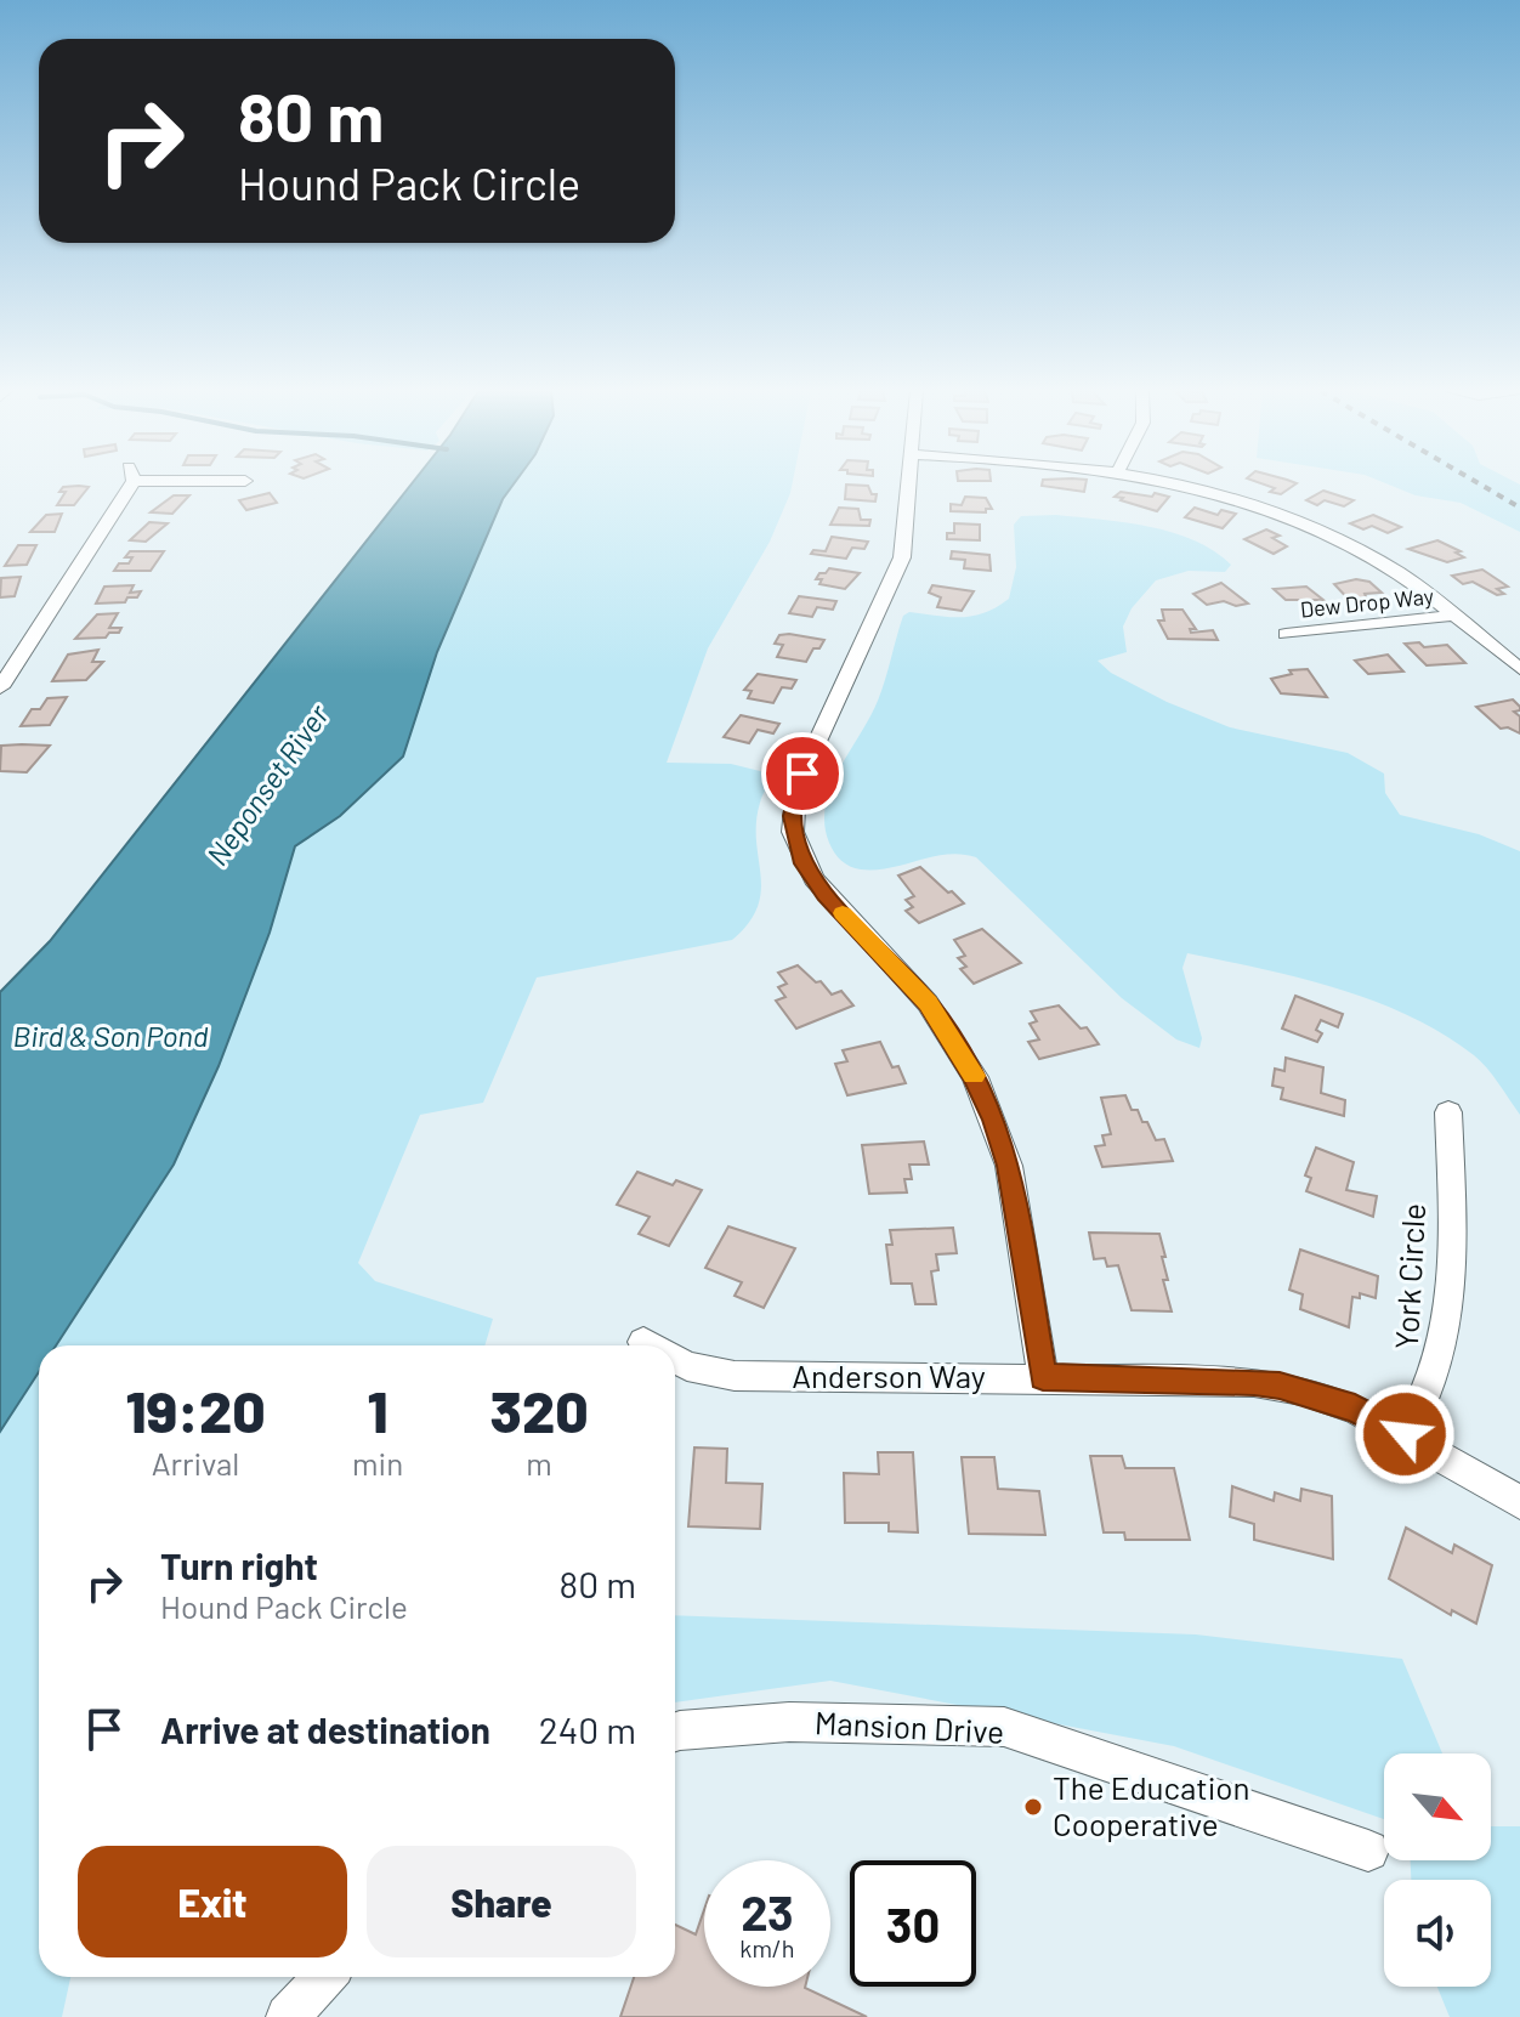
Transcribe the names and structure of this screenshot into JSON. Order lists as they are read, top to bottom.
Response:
{
  "streets": {
    "street": [
      "Dew Drop Way",
      "York Circle",
      "Anderson Way",
      "Mansion Drive"
    ]
  },
  "crossings": [
    ["York Circle", "Anderson Way"]
  ],
  "water": ["Neponset River", "Bird & Son Pond"],
  "places": ["The Education Cooperative"],
  "north": "bottom right",
  "page": {
    "turn": ["80 m", "Hound Pack Circle"],
    "eta": [
      "19:20",
      "Arrival",
      "1",
      "min",
      "320",
      "m"
    ],
    "list": [
      {
        "name": "Turn right",
        "note": "Hound Pack Circle",
        "value": "80 m"
      },
      {
        "name": "Arrive at destination",
        "value": "240 m"
      }
    ],
    "buttons": ["Exit", "Share"],
    "speed": "23 km/h",
    "limit": "30"
  }
}
